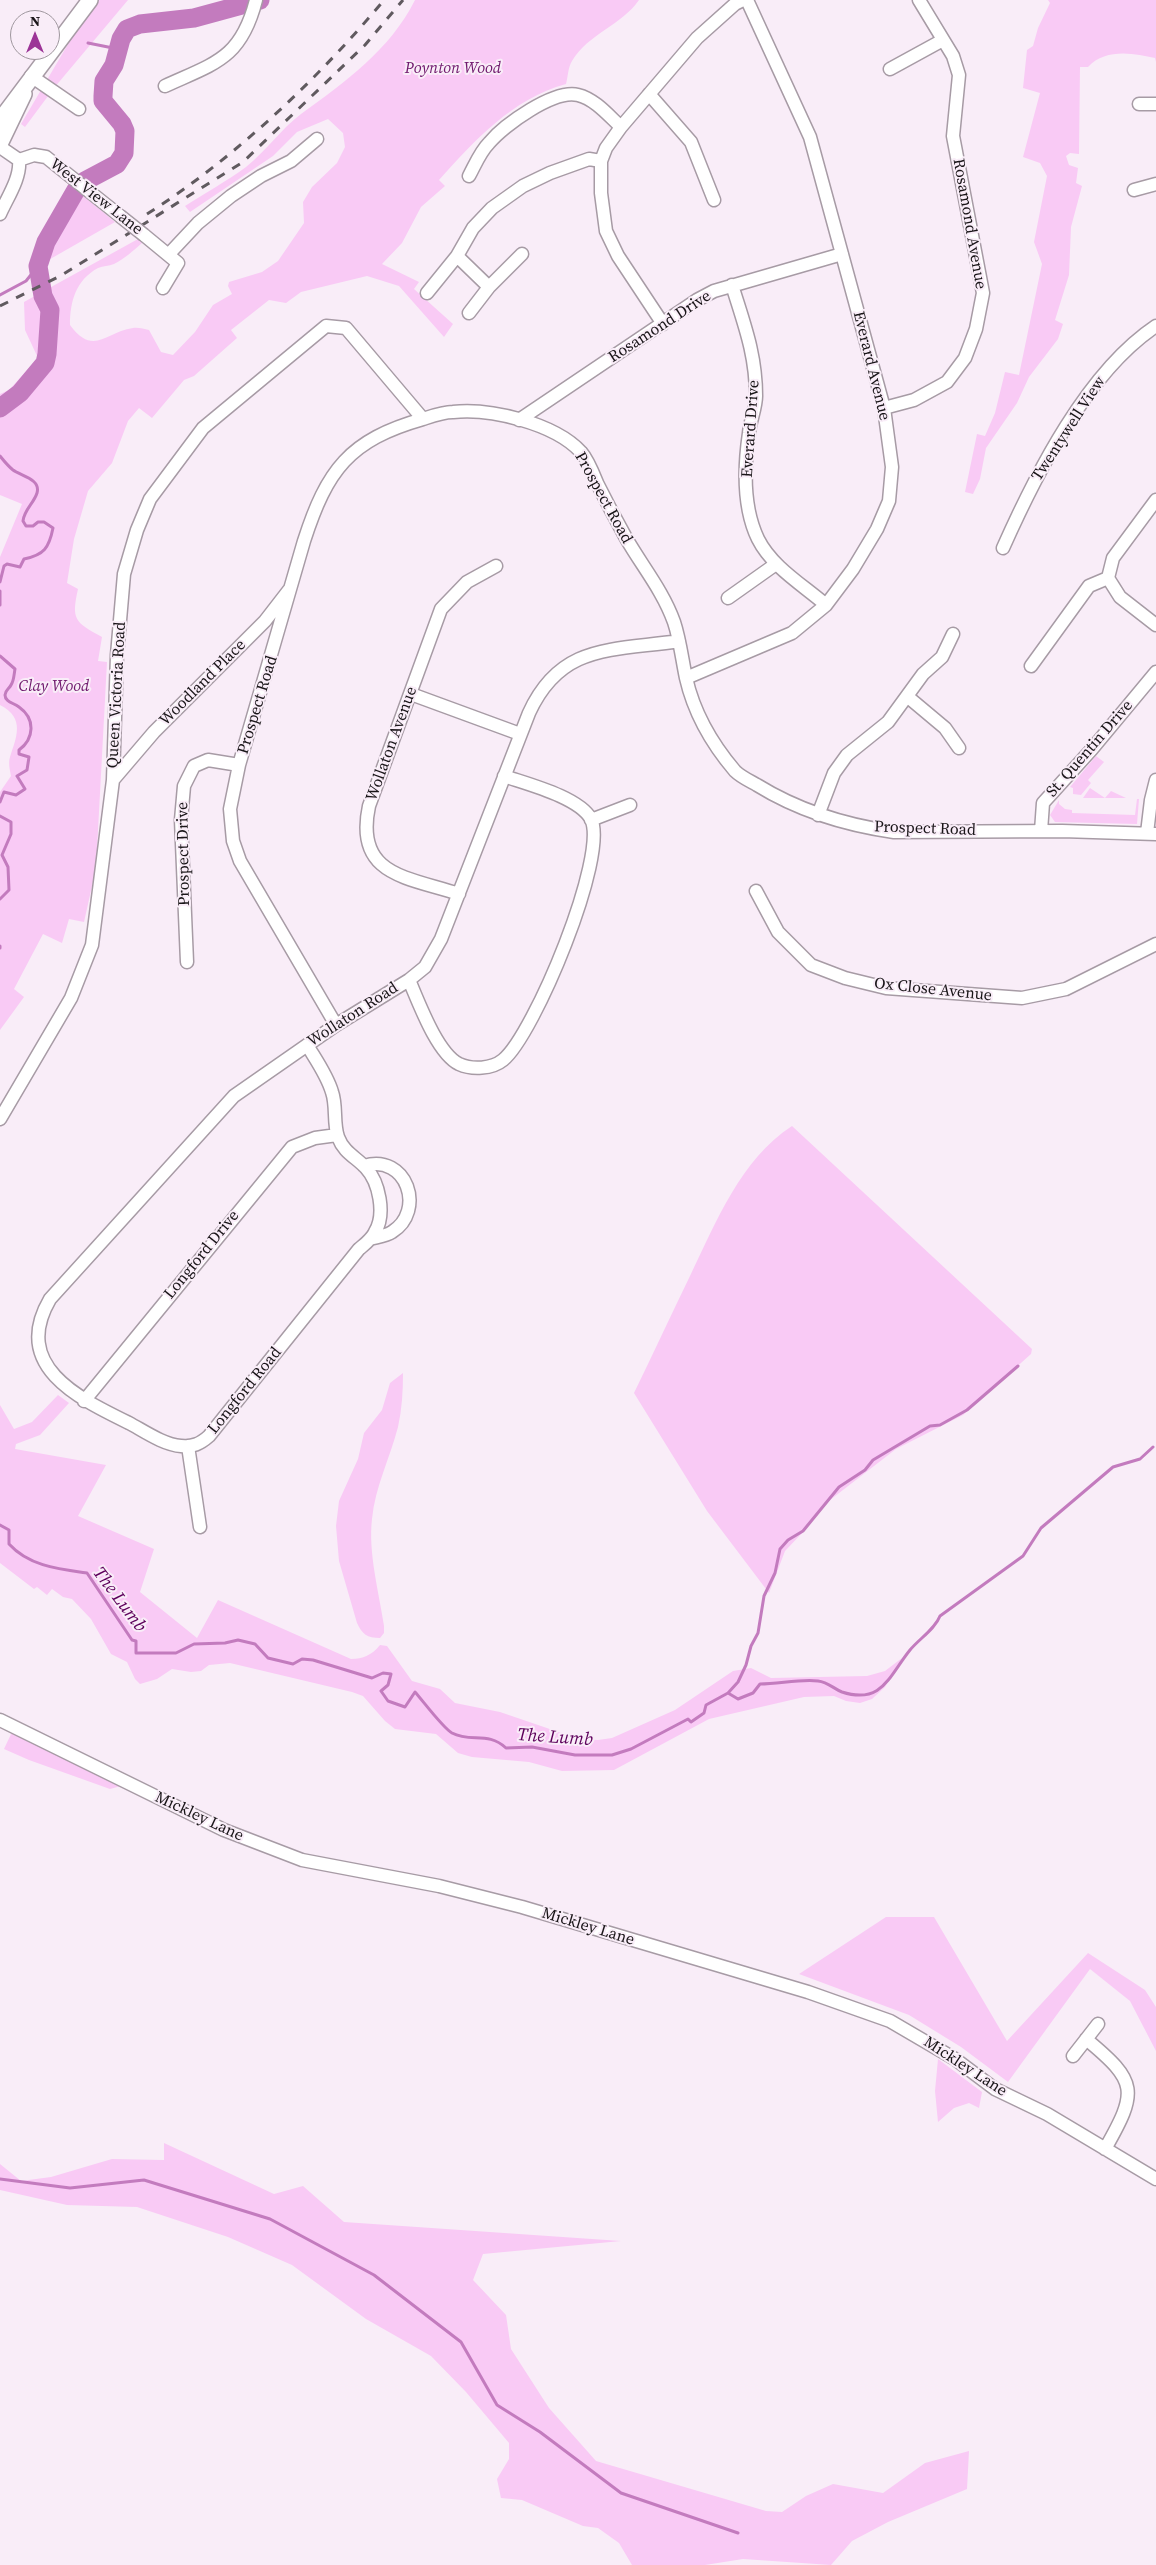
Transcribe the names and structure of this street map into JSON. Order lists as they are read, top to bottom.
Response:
{
  "streets": {
    "street": [
      "West View Lane",
      "Rosamond Avenue",
      "Rosamond Drive",
      "Everard Avenue",
      "Everard Drive",
      "Twentywell View",
      "Prospect Road",
      "Woodland Place",
      "Queen Victoria Road",
      "Wollaton Avenue",
      "St. Quentin Drive",
      "Prospect Drive",
      "Ox Close Avenue",
      "Wollaton Road",
      "Longford Drive",
      "Longford Road",
      "Mickley Lane"
    ]
  },
  "crossings": [
    ["Rosamond Avenue", "Everard Avenue"],
    ["Rosamond Drive", "Everard Avenue"],
    ["Rosamond Drive", "Everard Drive"],
    ["Rosamond Drive", "Prospect Road"],
    ["Everard Avenue", "Everard Drive"],
    ["Everard Avenue", "Prospect Road"],
    ["Prospect Road", "Woodland Place"],
    ["Prospect Road", "Queen Victoria Road"],
    ["Prospect Road", "St. Quentin Drive"],
    ["Prospect Road", "Prospect Drive"],
    ["Prospect Road", "Wollaton Road"],
    ["Woodland Place", "Queen Victoria Road"],
    ["Wollaton Avenue", "Wollaton Road"],
    ["Wollaton Road", "Longford Drive"],
    ["Wollaton Road", "Longford Road"],
    ["Longford Drive", "Longford Road"]
  ],
  "water": ["The Lumb"],
  "parks": ["Poynton Wood", "Clay Wood"],
  "north": "top"
}
